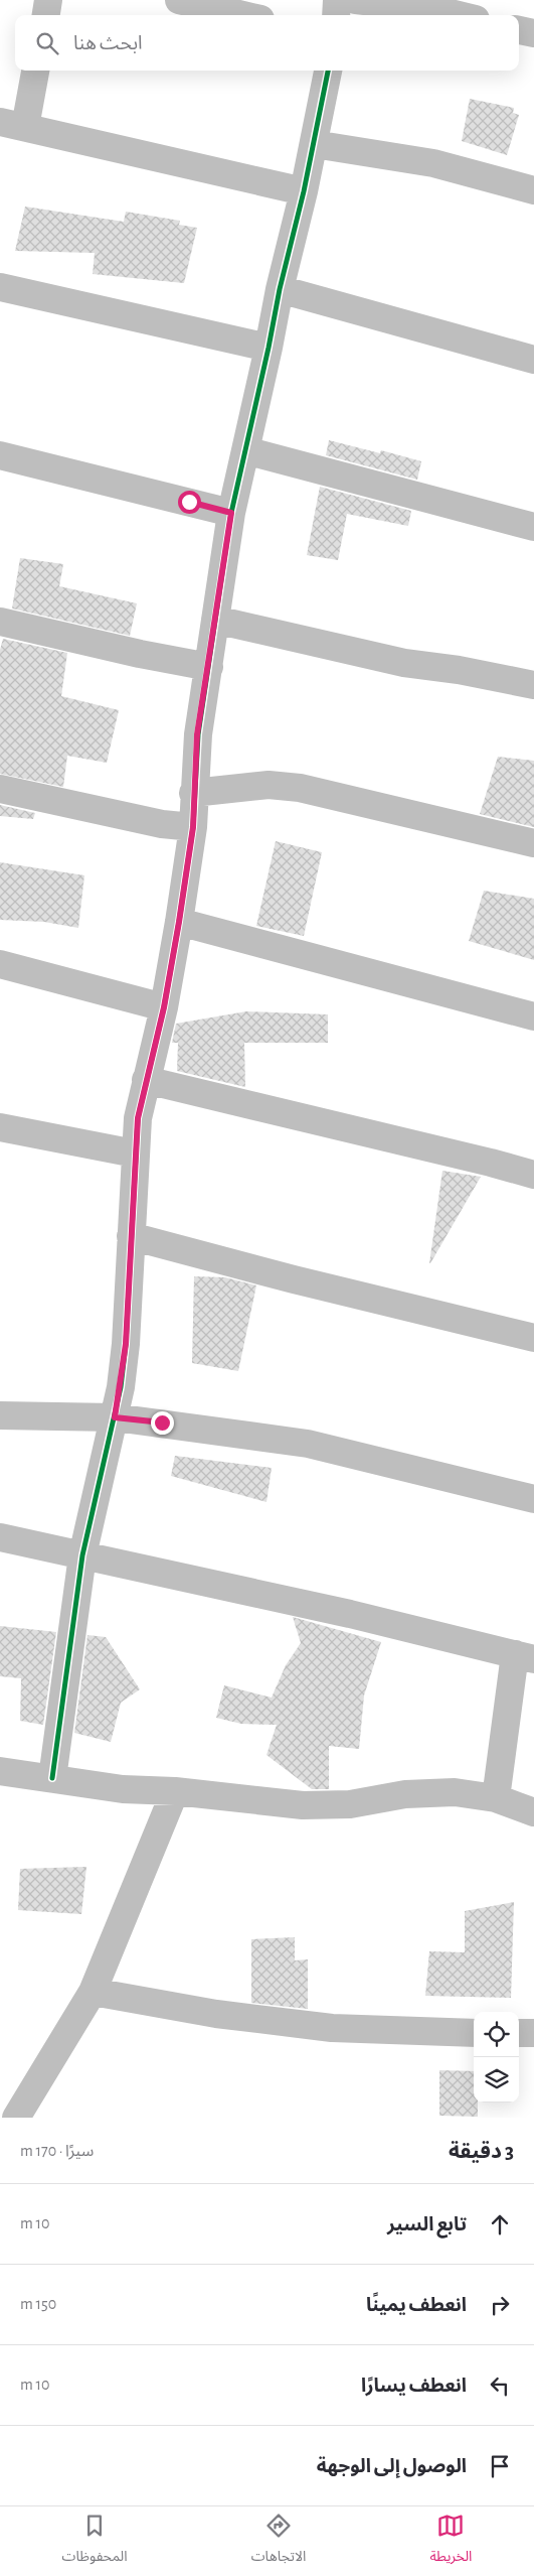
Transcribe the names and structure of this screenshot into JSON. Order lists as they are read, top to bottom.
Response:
{
  "page": {
    "search": "ابحث هنا",
    "heading": ["3 دقيقة", "سيرًا · 170 m"],
    "list": [
      ["تابع السير", "10 m"],
      ["انعطف يمينًا", "150 m"],
      ["انعطف يسارًا", "10 m"],
      "الوصول إلى الوجهة"
    ],
    "nav": ["الخريطة", "الاتجاهات", "المحفوظات"]
  }
}
